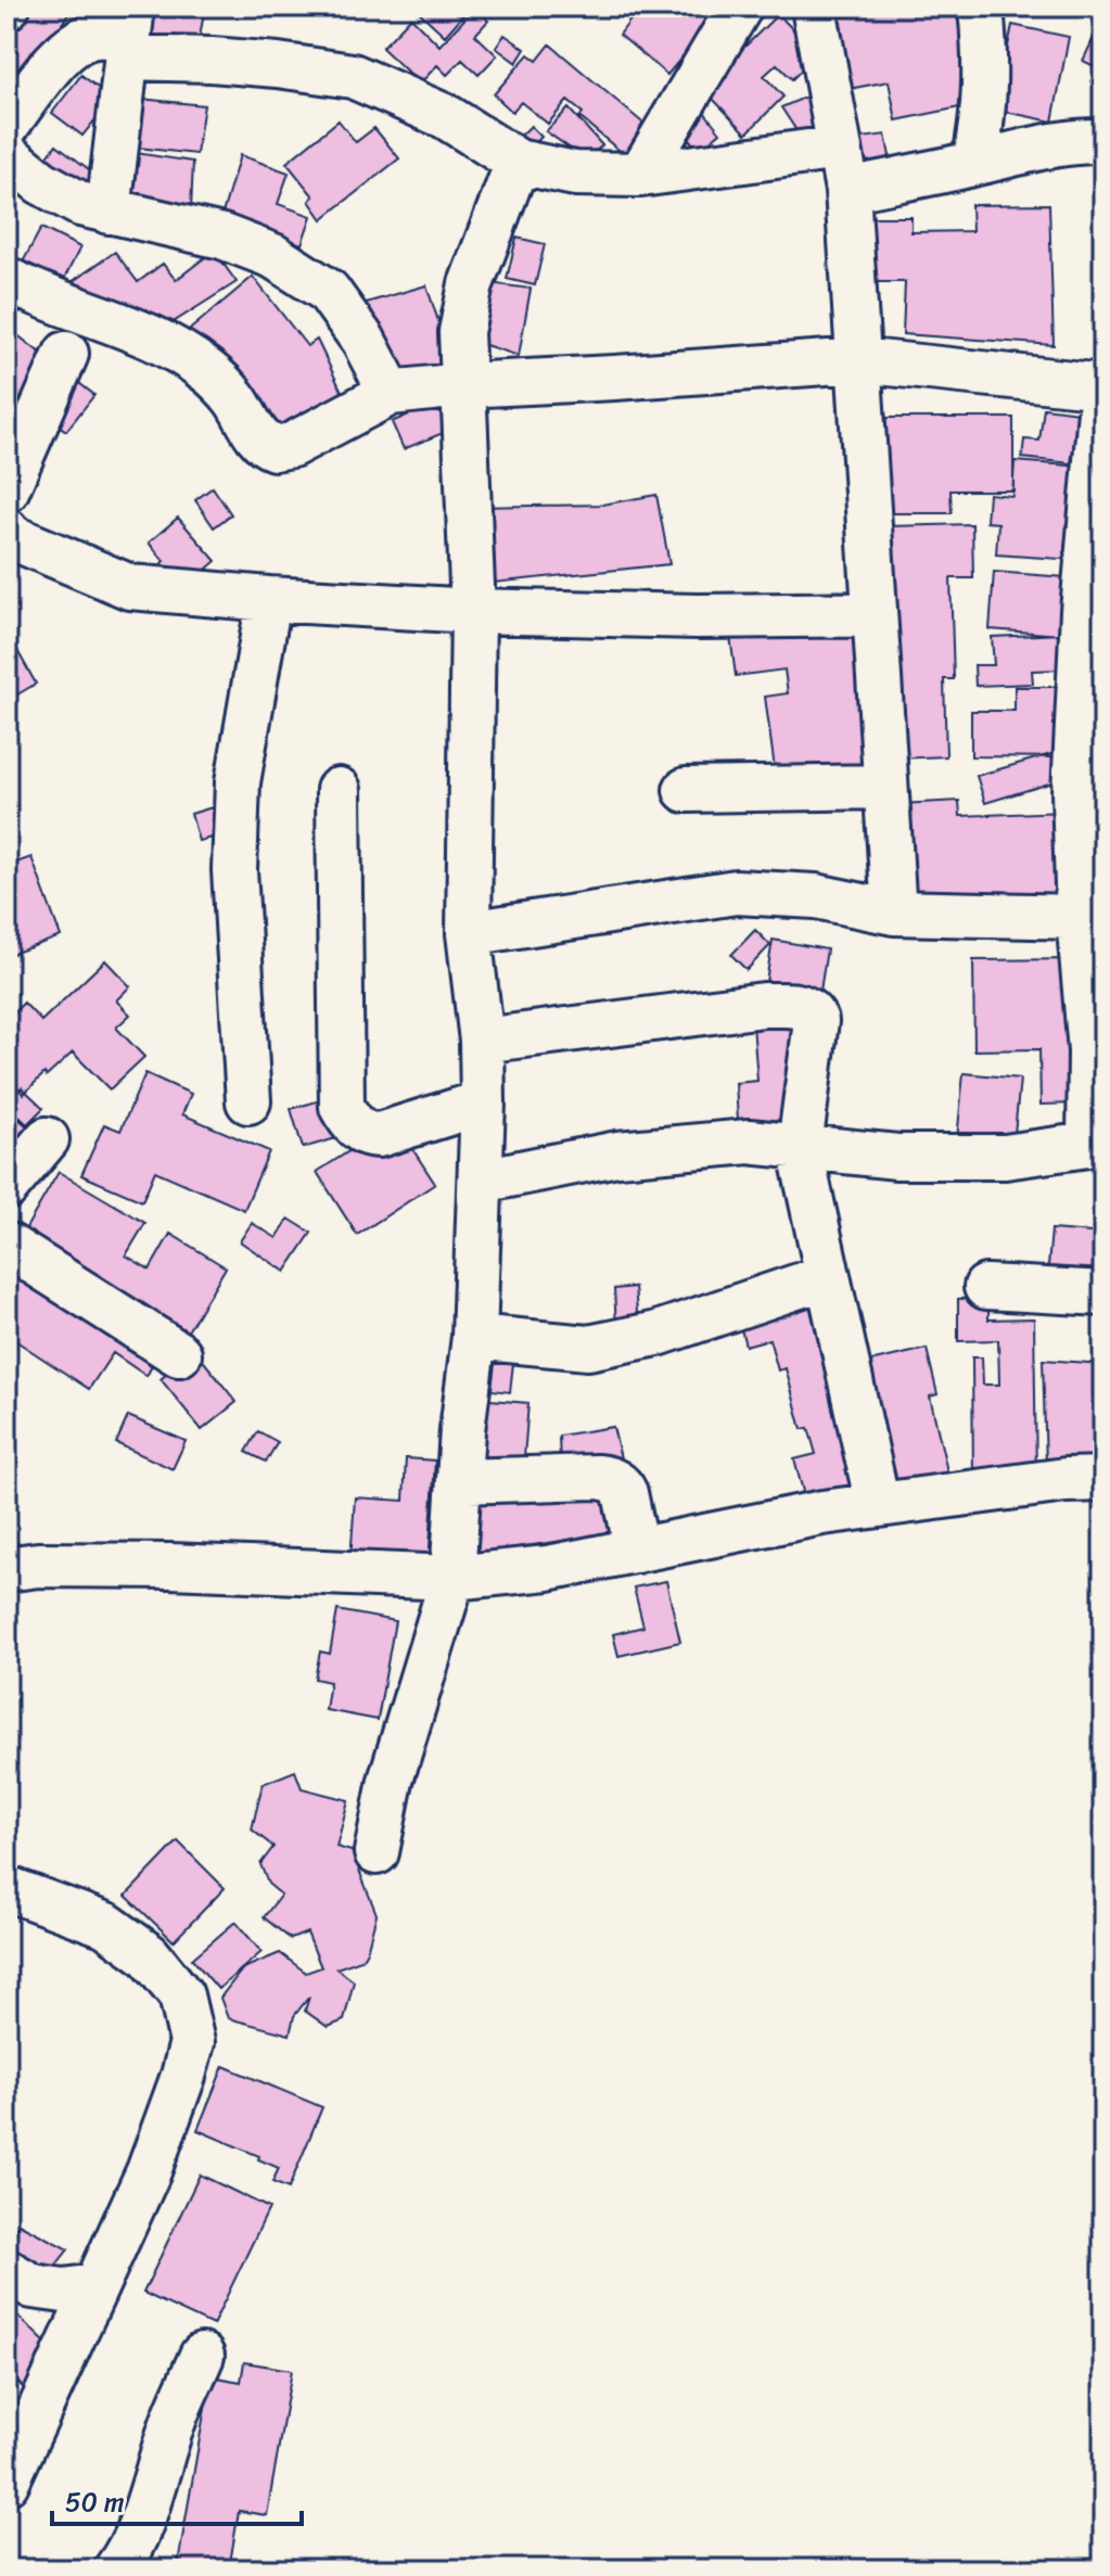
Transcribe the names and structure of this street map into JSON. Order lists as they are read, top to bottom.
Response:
{
  "scale_bar": "50 m"
}
